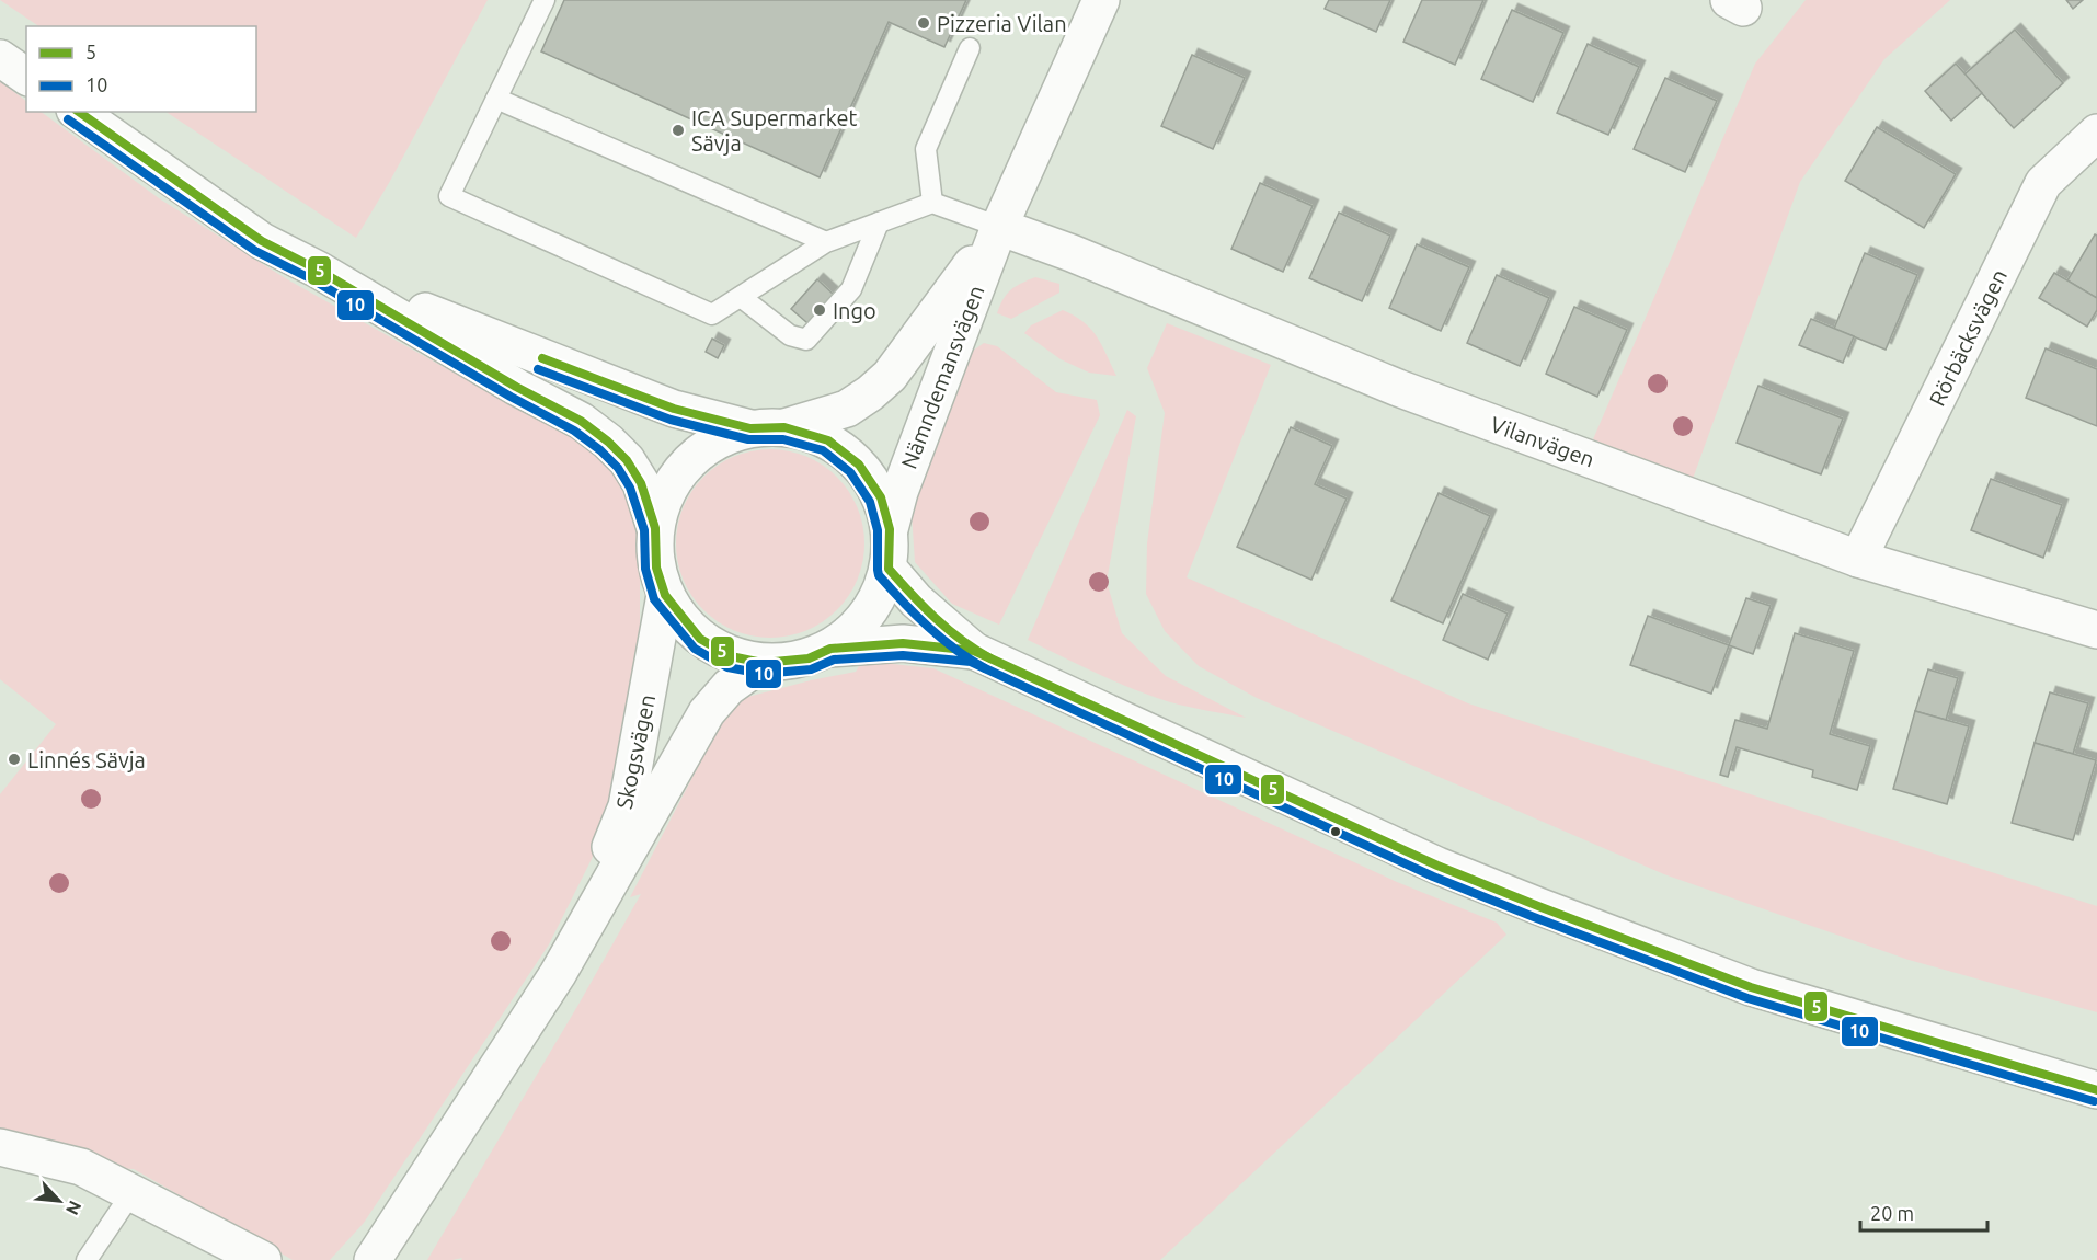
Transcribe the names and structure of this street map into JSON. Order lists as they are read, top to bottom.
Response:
{
  "streets": {
    "street": [
      "Rörbäcksvägen",
      "Nämndemansvägen",
      "Vilanvägen",
      "Skogsvägen"
    ]
  },
  "crossings": [
    ["Rörbäcksvägen", "Vilanvägen"],
    ["Nämndemansvägen", "Vilanvägen"],
    ["Nämndemansvägen", "Skogsvägen"]
  ],
  "places": [
    "Pizzeria Vilan",
    "ICA Supermarket Sävja",
    "Ingo",
    "Linnés Sävja"
  ],
  "lines": ["transit line 5", "transit line 10"],
  "legend": ["5", "10"],
  "scale_bar": "20 m",
  "north": "bottom right"
}
